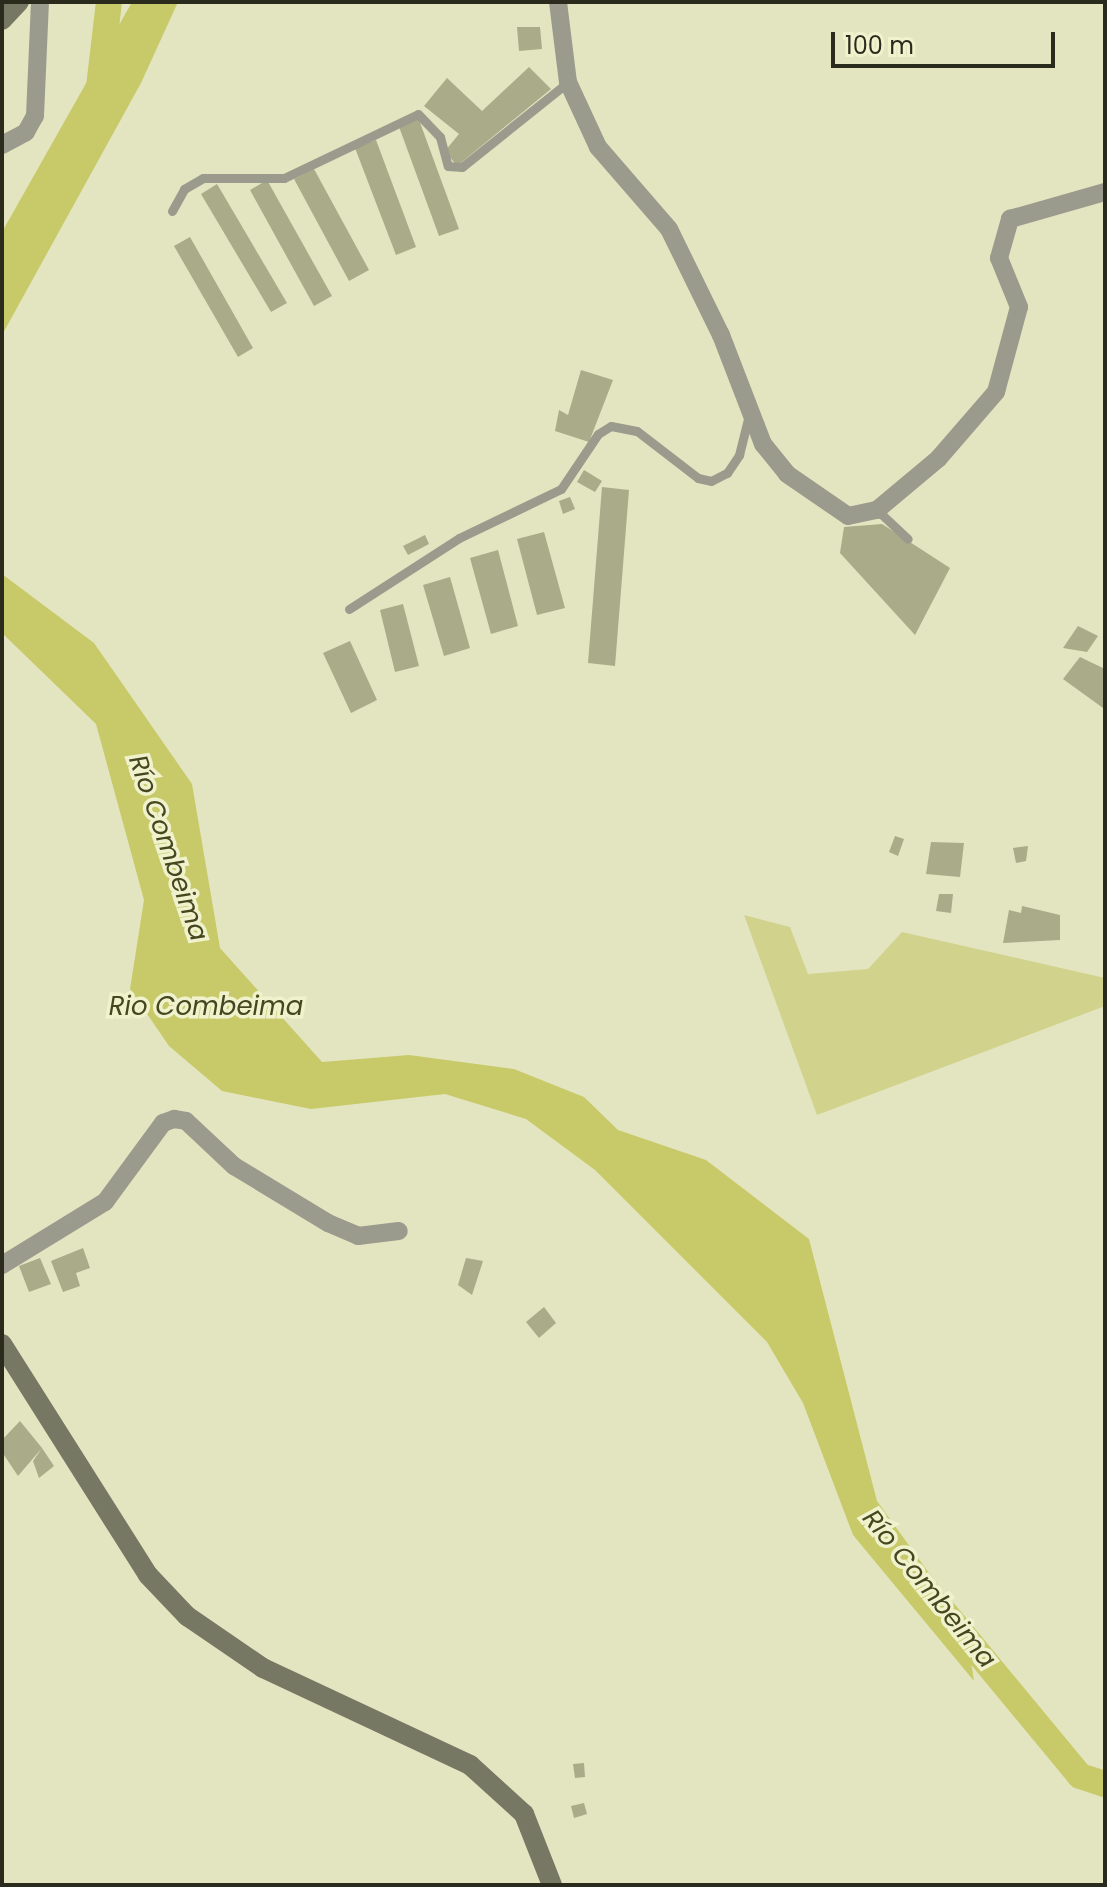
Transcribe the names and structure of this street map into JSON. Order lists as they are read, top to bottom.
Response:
{
  "water": ["Río Combeima", "Rio Combeima"],
  "scale_bar": "100 m"
}
